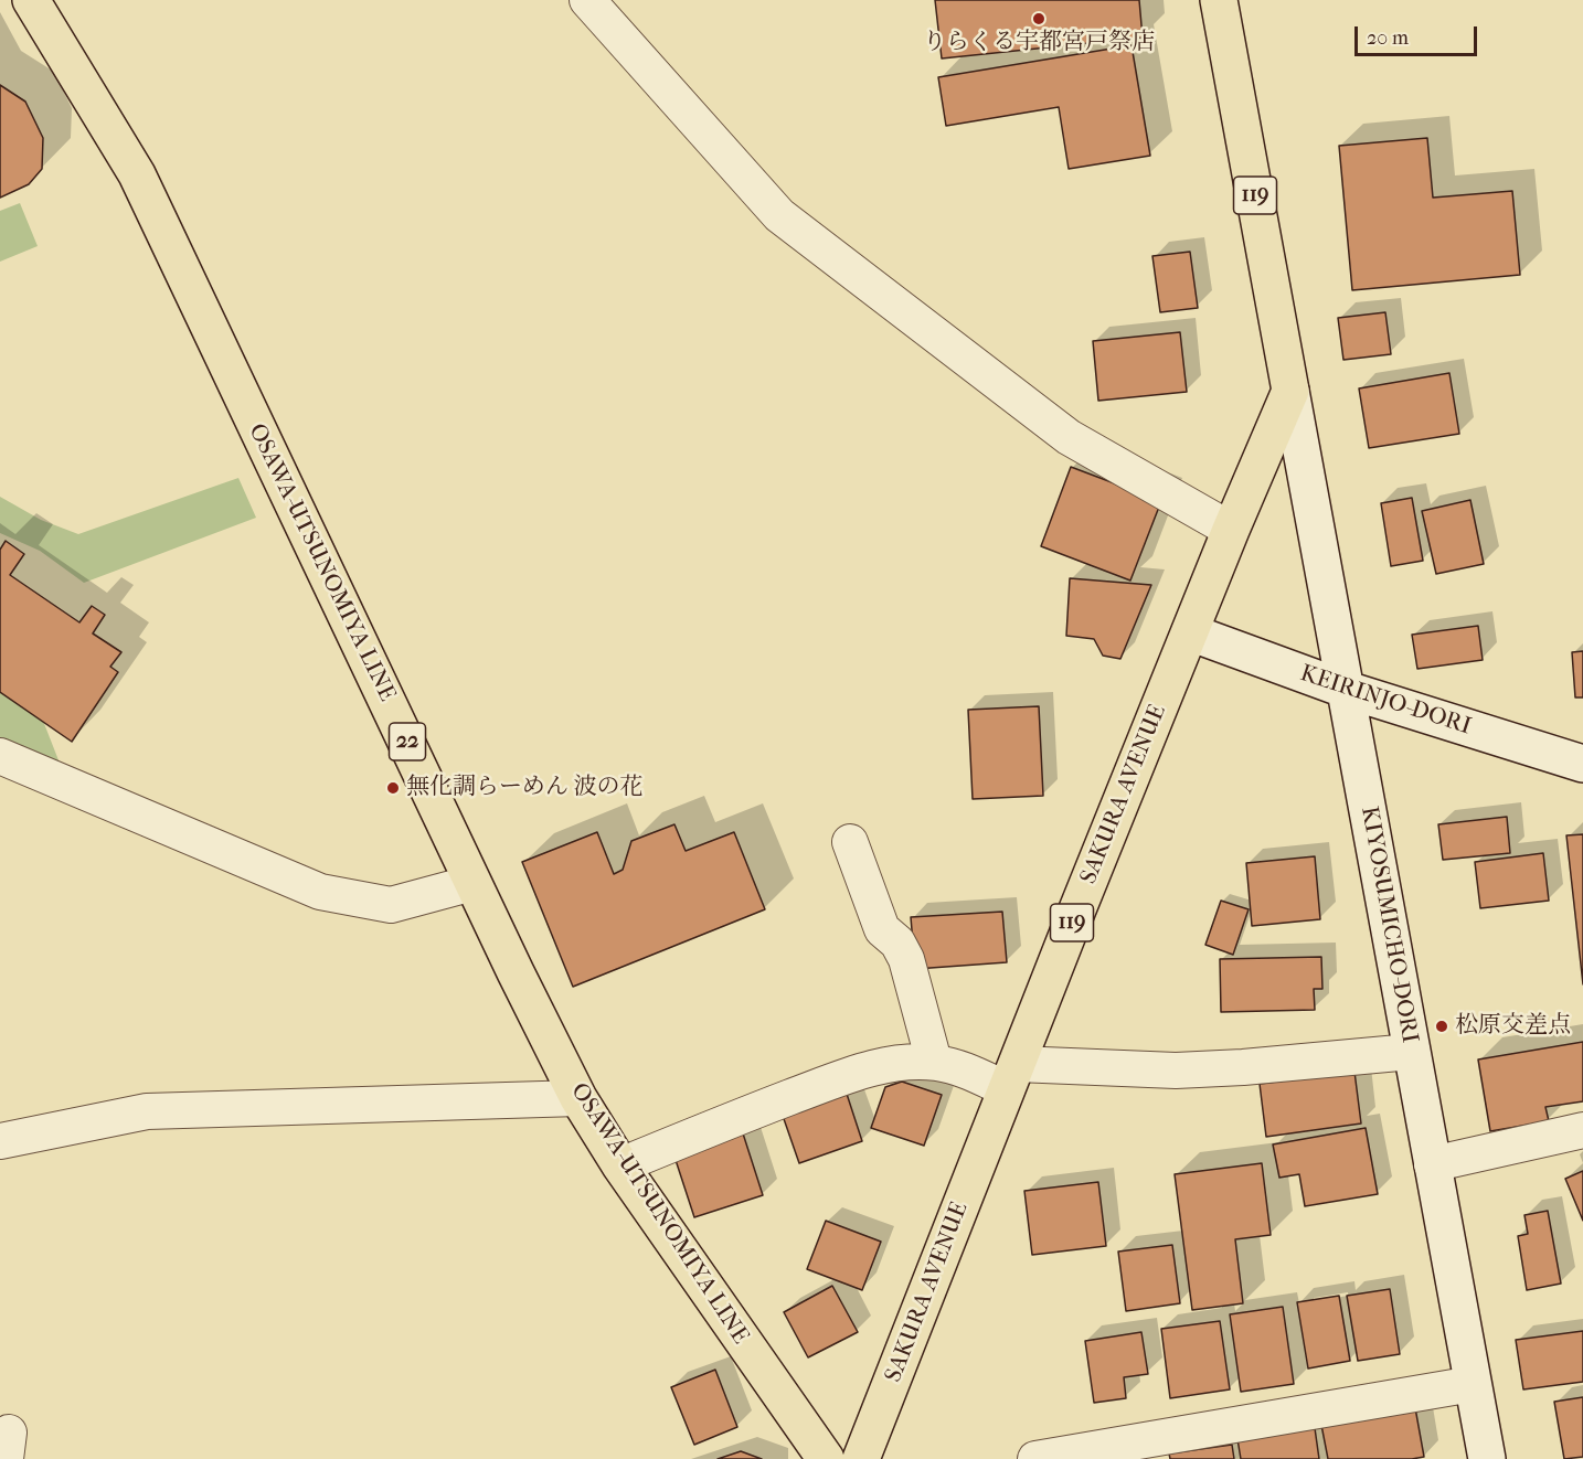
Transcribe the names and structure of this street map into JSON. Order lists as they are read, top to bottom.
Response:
{
  "streets": {
    "main road": [
      "119",
      "OSAWA-UTSUNOMIYA LINE",
      "22",
      "SAKURA AVENUE"
    ],
    "street": ["KEIRINJO-DORI", "KIYOSUMICHO-DORI"]
  },
  "crossings": [
    ["119", "SAKURA AVENUE"],
    ["119", "KIYOSUMICHO-DORI"],
    ["KEIRINJO-DORI", "SAKURA AVENUE"],
    ["KEIRINJO-DORI", "KIYOSUMICHO-DORI"],
    ["SAKURA AVENUE", "KIYOSUMICHO-DORI"]
  ],
  "places": ["りらくる宇都宮戸祭店", "無化調らーめん 波の花", "松原交差点"],
  "scale_bar": "20 m"
}
